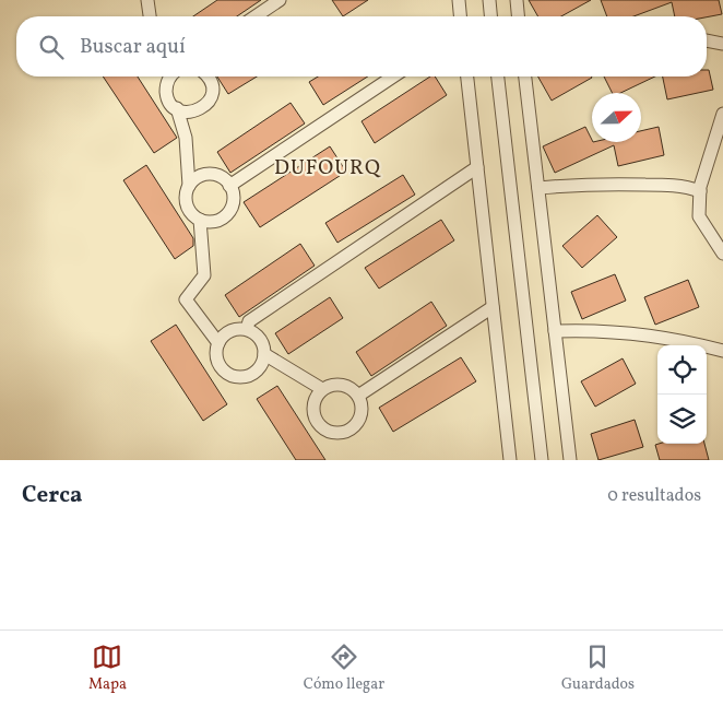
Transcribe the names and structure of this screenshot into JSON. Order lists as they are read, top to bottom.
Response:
{
  "districts": ["DUFOURQ"],
  "north": "right",
  "page": {
    "search": "Buscar aquí",
    "heading": ["Cerca", "0 resultados"],
    "nav": ["Mapa", "Cómo llegar", "Guardados"]
  }
}
